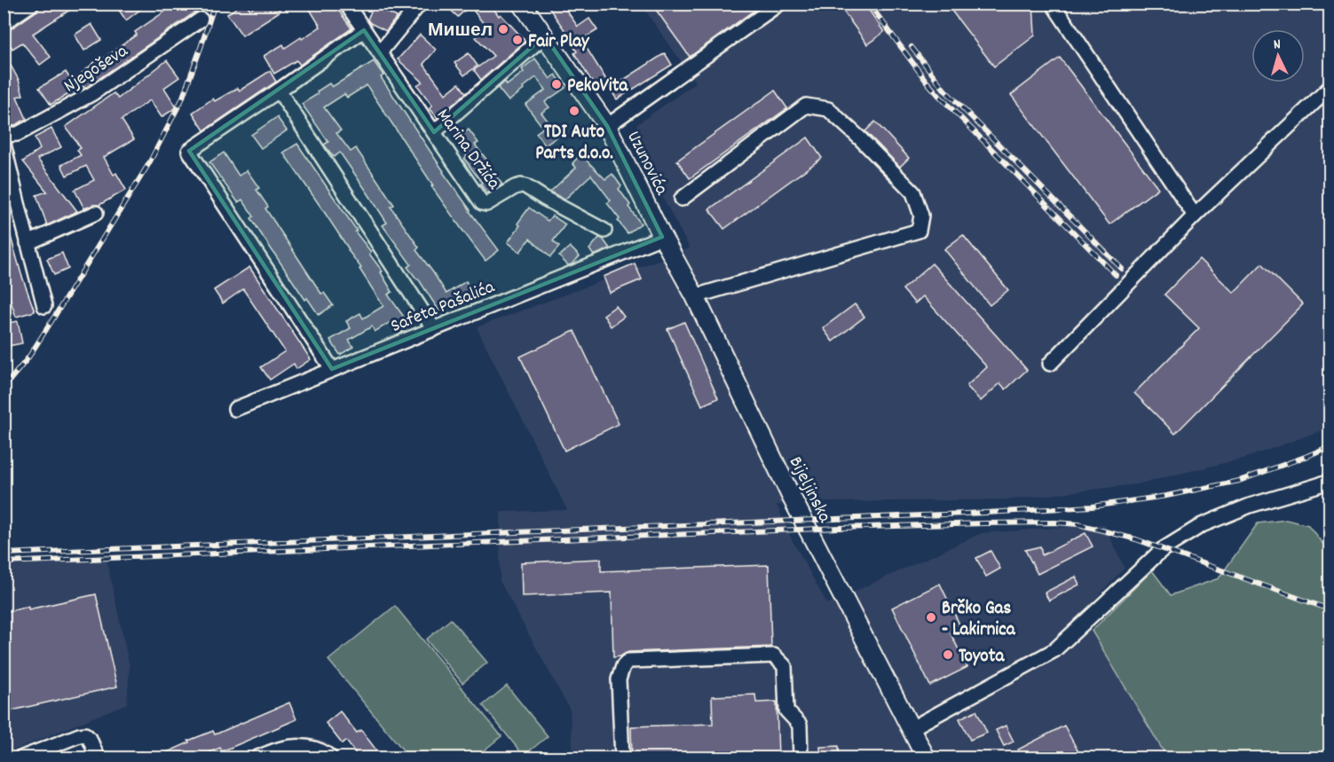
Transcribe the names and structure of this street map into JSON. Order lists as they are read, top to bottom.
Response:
{
  "streets": {
    "main road": ["Uzunovića", "Bijeljinska"],
    "street": ["Njegoševa", "Marina Držića", "Safeta Pašalića"]
  },
  "crossings": [
    ["Uzunovića", "Safeta Pašalića"],
    ["Uzunovića", "Bijeljinska"],
    ["Safeta Pašalića", "Bijeljinska"]
  ],
  "places": [
    "Мишел",
    "Fair Play",
    "PekoVita",
    "TDI Auto Parts d.o.o.",
    "Brčko Gas - Lakirnica",
    "Toyota"
  ],
  "north": "top"
}
